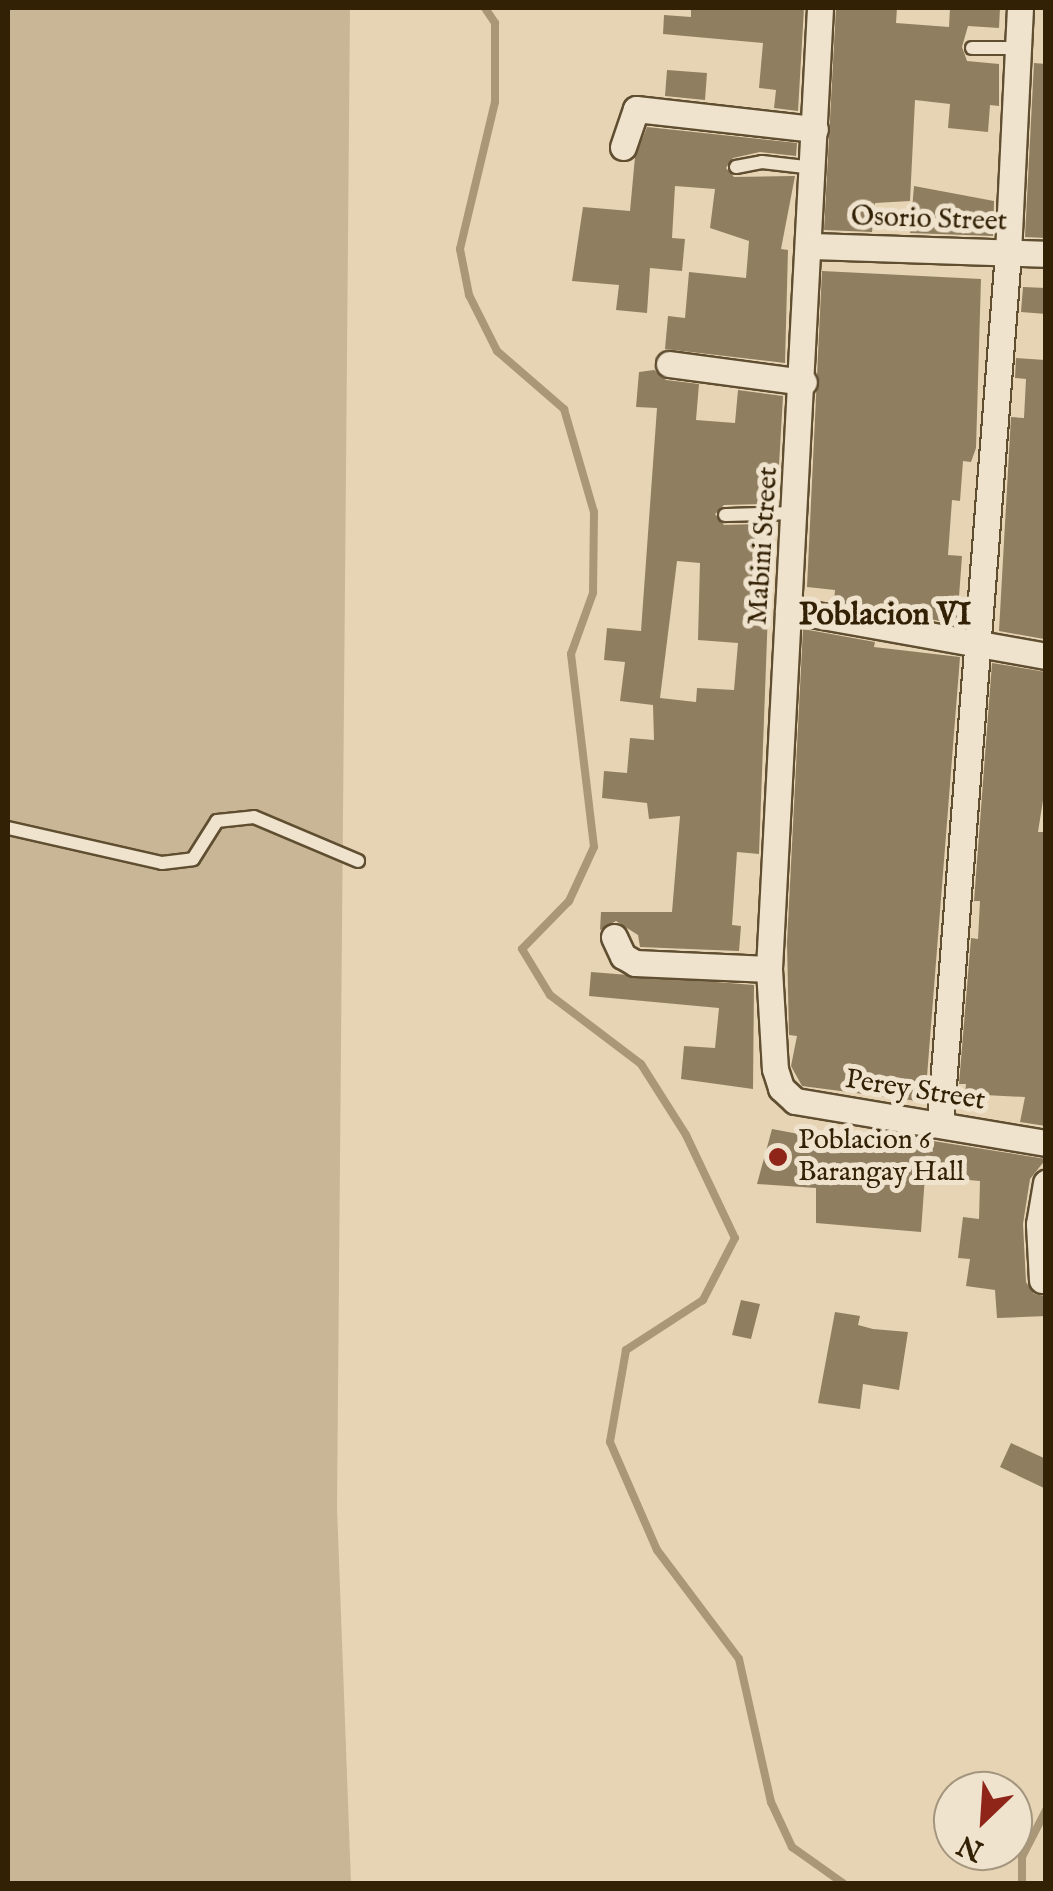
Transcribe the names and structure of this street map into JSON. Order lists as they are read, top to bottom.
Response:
{
  "streets": {
    "street": ["Osorio Street", "Mabini Street", "Perey Street"]
  },
  "crossings": [
    ["Osorio Street", "Mabini Street"],
    ["Mabini Street", "Perey Street"]
  ],
  "districts": ["Poblacion VI"],
  "places": ["Poblacion 6 Barangay Hall"],
  "north": "bottom left"
}
